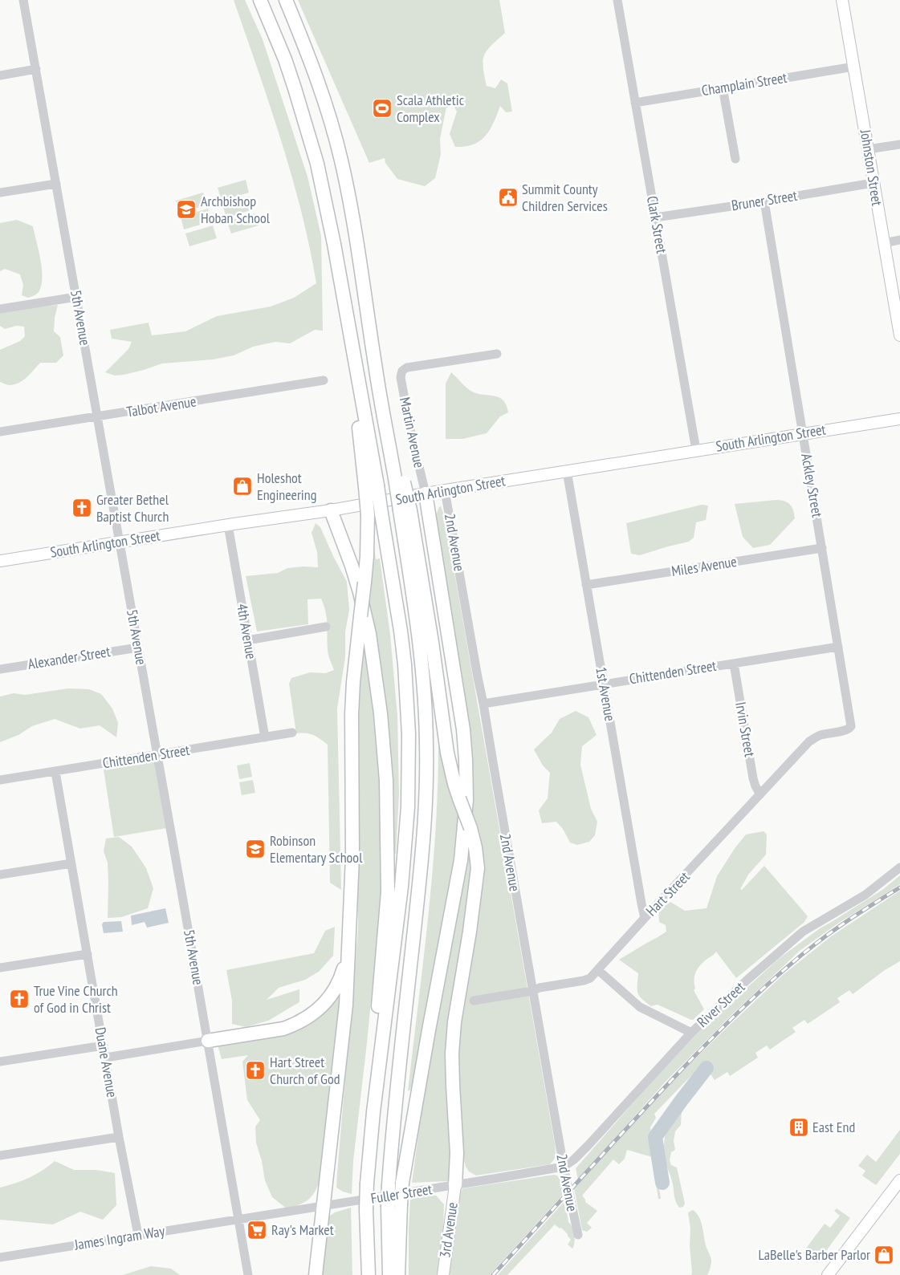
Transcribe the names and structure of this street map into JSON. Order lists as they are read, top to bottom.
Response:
{
  "streets": {
    "main road": ["Johnston Street", "South Arlington Street", "3rd Avenue"],
    "street": [
      "Champlain Street",
      "Bruner Street",
      "Clark Street",
      "5th Avenue",
      "Talbot Avenue",
      "Martin Avenue",
      "Ackley Street",
      "2nd Avenue",
      "Miles Avenue",
      "4th Avenue",
      "Alexander Street",
      "Chittenden Street",
      "1st Avenue",
      "Irvin Street",
      "Hart Street",
      "River Street",
      "Duane Avenue",
      "Fuller Street",
      "James Ingram Way"
    ]
  },
  "crossings": [
    ["Champlain Street", "Johnston Street"],
    ["Champlain Street", "Clark Street"],
    ["Johnston Street", "Bruner Street"],
    ["Bruner Street", "Clark Street"],
    ["Bruner Street", "Ackley Street"],
    ["Clark Street", "South Arlington Street"],
    ["5th Avenue", "Talbot Avenue"],
    ["5th Avenue", "South Arlington Street"],
    ["5th Avenue", "Alexander Street"],
    ["5th Avenue", "Chittenden Street"],
    ["5th Avenue", "Fuller Street"],
    ["5th Avenue", "James Ingram Way"],
    ["Martin Avenue", "South Arlington Street"],
    ["South Arlington Street", "Ackley Street"],
    ["South Arlington Street", "2nd Avenue"],
    ["South Arlington Street", "4th Avenue"],
    ["South Arlington Street", "1st Avenue"],
    ["Ackley Street", "Miles Avenue"],
    ["Ackley Street", "Chittenden Street"],
    ["Ackley Street", "Hart Street"],
    ["2nd Avenue", "Chittenden Street"],
    ["2nd Avenue", "Hart Street"],
    ["2nd Avenue", "River Street"],
    ["2nd Avenue", "Fuller Street"],
    ["Miles Avenue", "1st Avenue"],
    ["4th Avenue", "Chittenden Street"],
    ["Chittenden Street", "1st Avenue"],
    ["Chittenden Street", "Irvin Street"],
    ["Chittenden Street", "Duane Avenue"],
    ["1st Avenue", "Hart Street"],
    ["Irvin Street", "Hart Street"],
    ["River Street", "Fuller Street"],
    ["Duane Avenue", "James Ingram Way"],
    ["Fuller Street", "3rd Avenue"],
    ["Fuller Street", "James Ingram Way"]
  ],
  "places": {
    "sports": ["Scala Athletic Complex"],
    "public building": ["Summit County Children Services"],
    "school or university": ["Archbishop Hoban School", "Robinson Elementary School"],
    "shop": ["Holeshot Engineering", "LaBelle's Barber Parlor"],
    "church": ["Greater Bethel Baptist Church", "True Vine Church of God in Christ", "Hart Street Church of God"],
    "building": ["East End"],
    "supermarket": ["Ray's Market"]
  }
}
